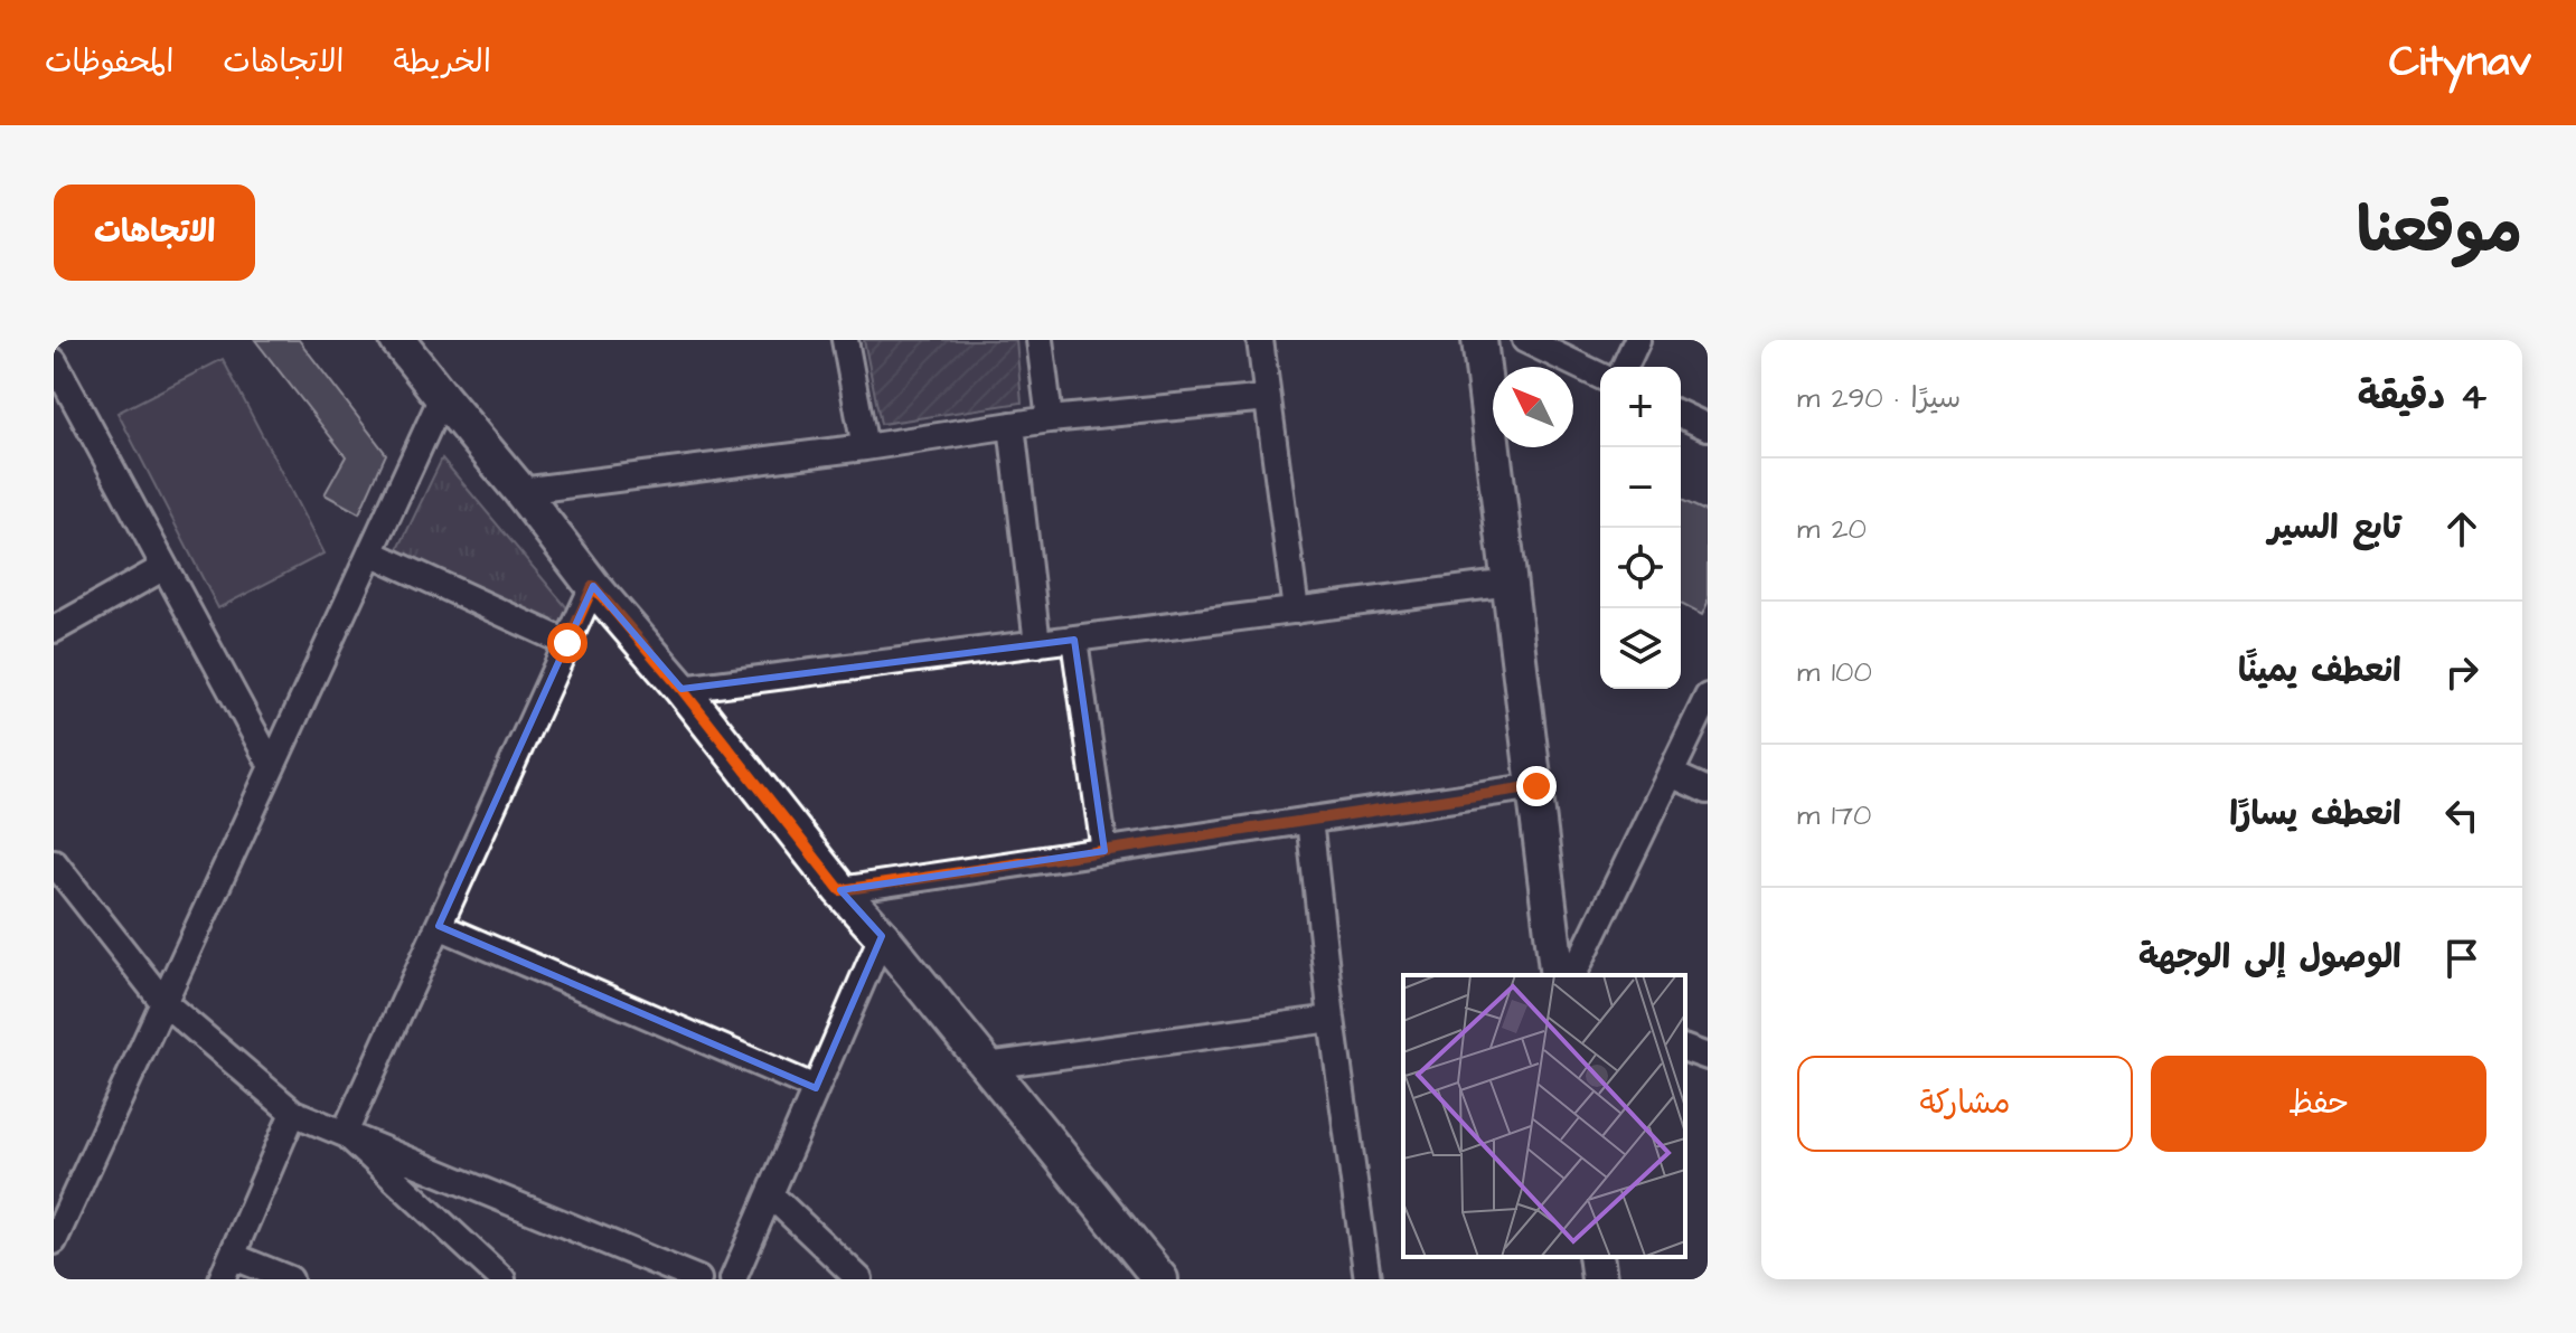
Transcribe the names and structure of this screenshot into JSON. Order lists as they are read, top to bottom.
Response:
{
  "north": "top left",
  "page": {
    "header": "Citynav",
    "nav": ["الخريطة", "الاتجاهات", "المحفوظات"],
    "title": "موقعنا",
    "buttons": [
      "الاتجاهات",
      ["حفظ", "مشاركة"]
    ],
    "heading": ["4 دقيقة", "سيرًا · 290 m"],
    "map_buttons": ["+", "−"],
    "list": [
      ["تابع السير", "20 m"],
      ["انعطف يمينًا", "100 m"],
      ["انعطف يسارًا", "170 m"],
      "الوصول إلى الوجهة"
    ]
  }
}
